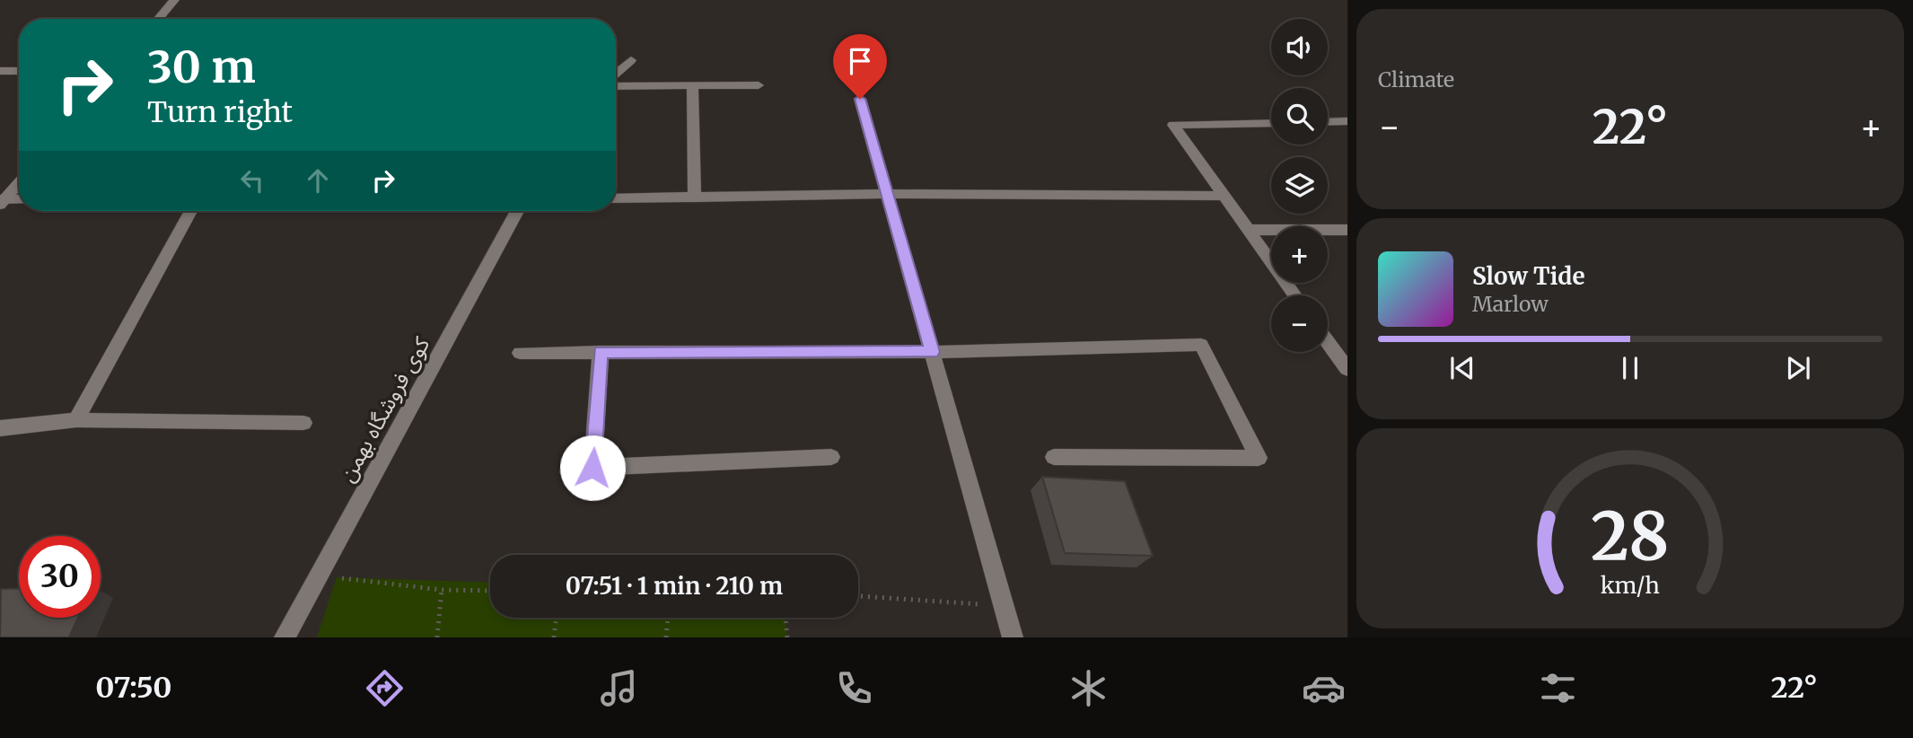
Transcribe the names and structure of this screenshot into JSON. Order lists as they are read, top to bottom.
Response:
{
  "streets": {
    "street": ["کوی فروشگاه بهمن"]
  },
  "page": {
    "tile": "Climate",
    "map_buttons": ["+", "−"],
    "turn": ["30 m", "Turn right"],
    "heat": ["−", "22°", "+"],
    "song": ["Slow Tide", "Marlow"],
    "limit": "30",
    "trip": "07:51 · 1 min · 210 m",
    "tabs": ["07:50", "22°"],
    "gauge": ["28", "km/h"]
  }
}
